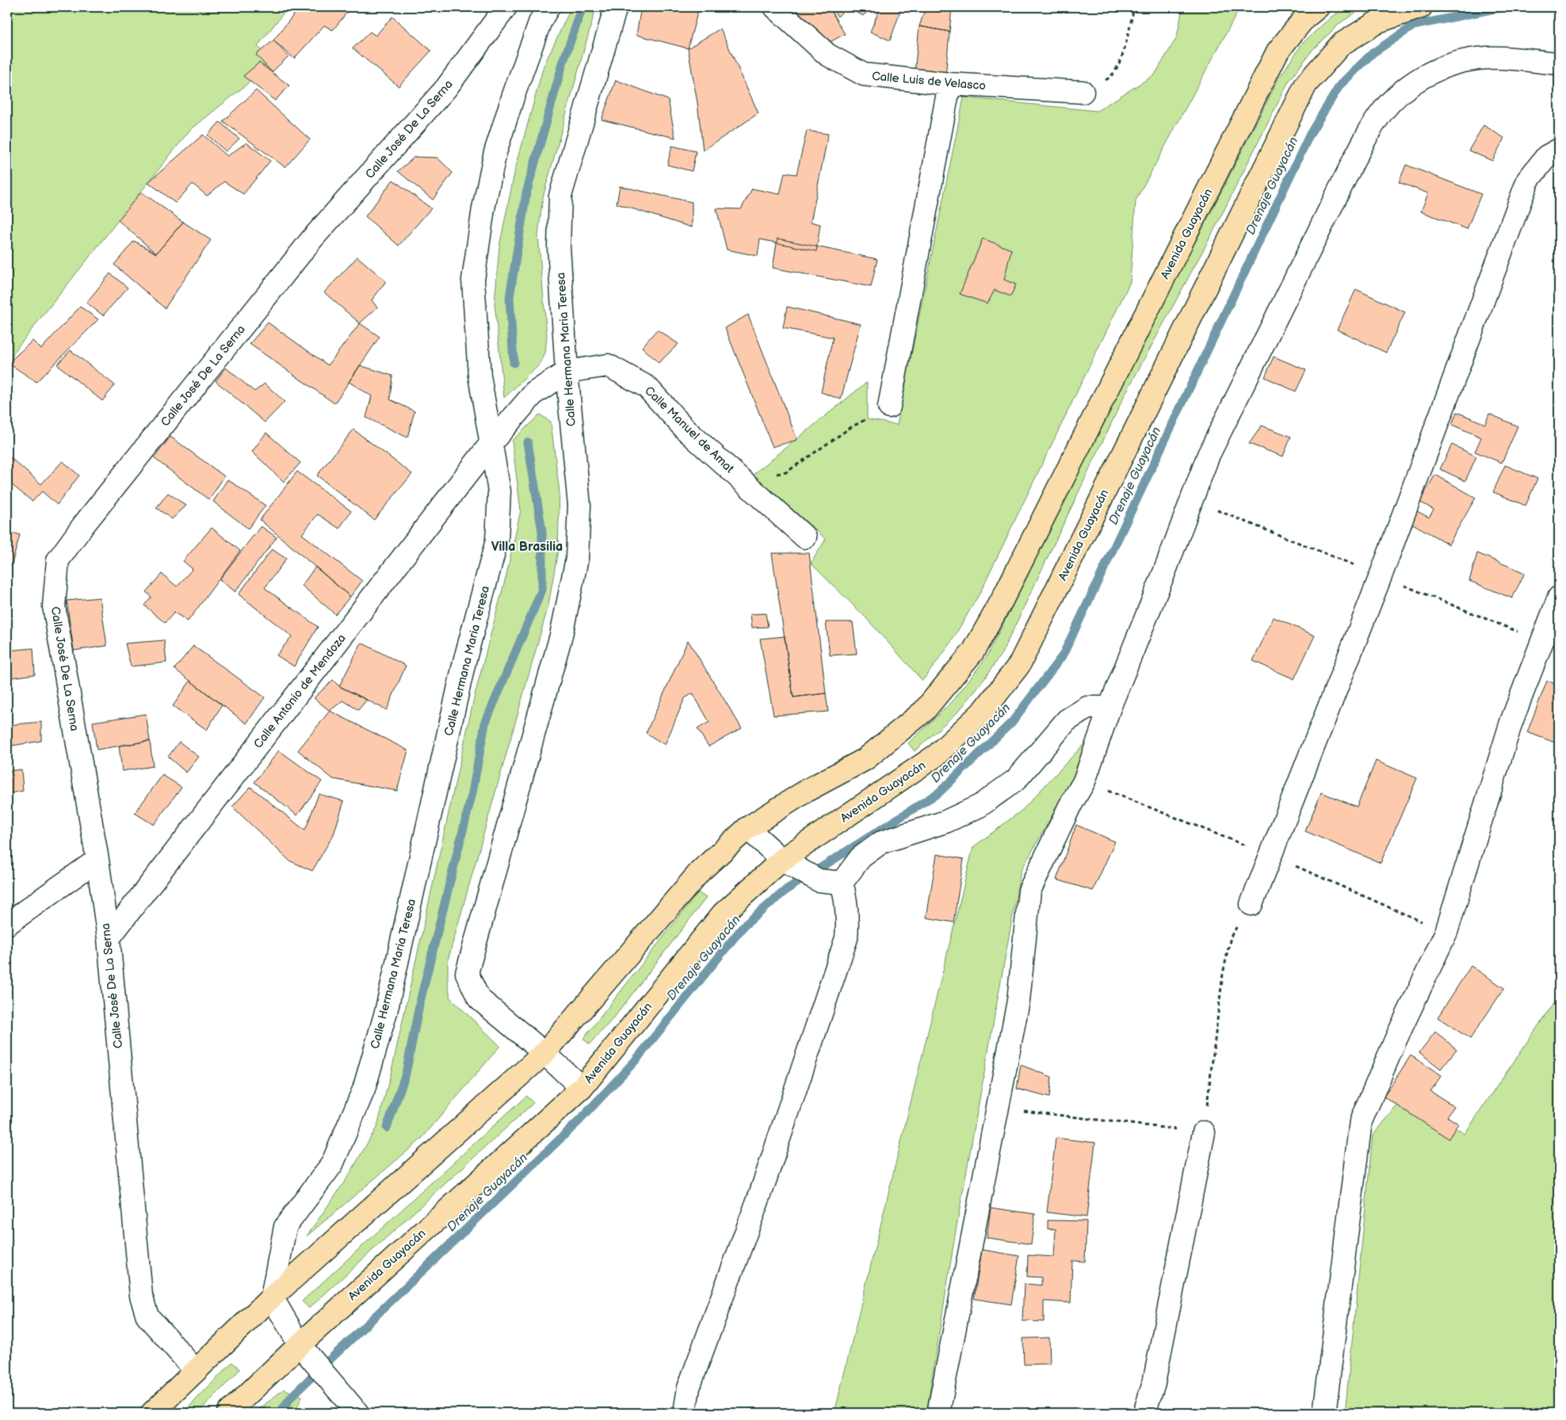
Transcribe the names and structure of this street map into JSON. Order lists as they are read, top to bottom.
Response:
{
  "streets": {
    "main road": ["Avenida Guayacán"],
    "street": [
      "Calle Luis de Velasco",
      "Calle José De La Serna",
      "Calle Hermana Maria Teresa",
      "Calle Manuel de Amat",
      "Calle Antonio de Mendoza"
    ]
  },
  "crossings": [
    ["Calle José De La Serna", "Avenida Guayacán"],
    ["Calle José De La Serna", "Calle Antonio de Mendoza"],
    ["Avenida Guayacán", "Calle Hermana Maria Teresa"],
    ["Calle Hermana Maria Teresa", "Calle Manuel de Amat"],
    ["Calle Hermana Maria Teresa", "Calle Antonio de Mendoza"],
    ["Calle Manuel de Amat", "Calle Antonio de Mendoza"]
  ],
  "districts": ["Villa Brasilia"],
  "water": ["Drenaje Guayacán"]
}
